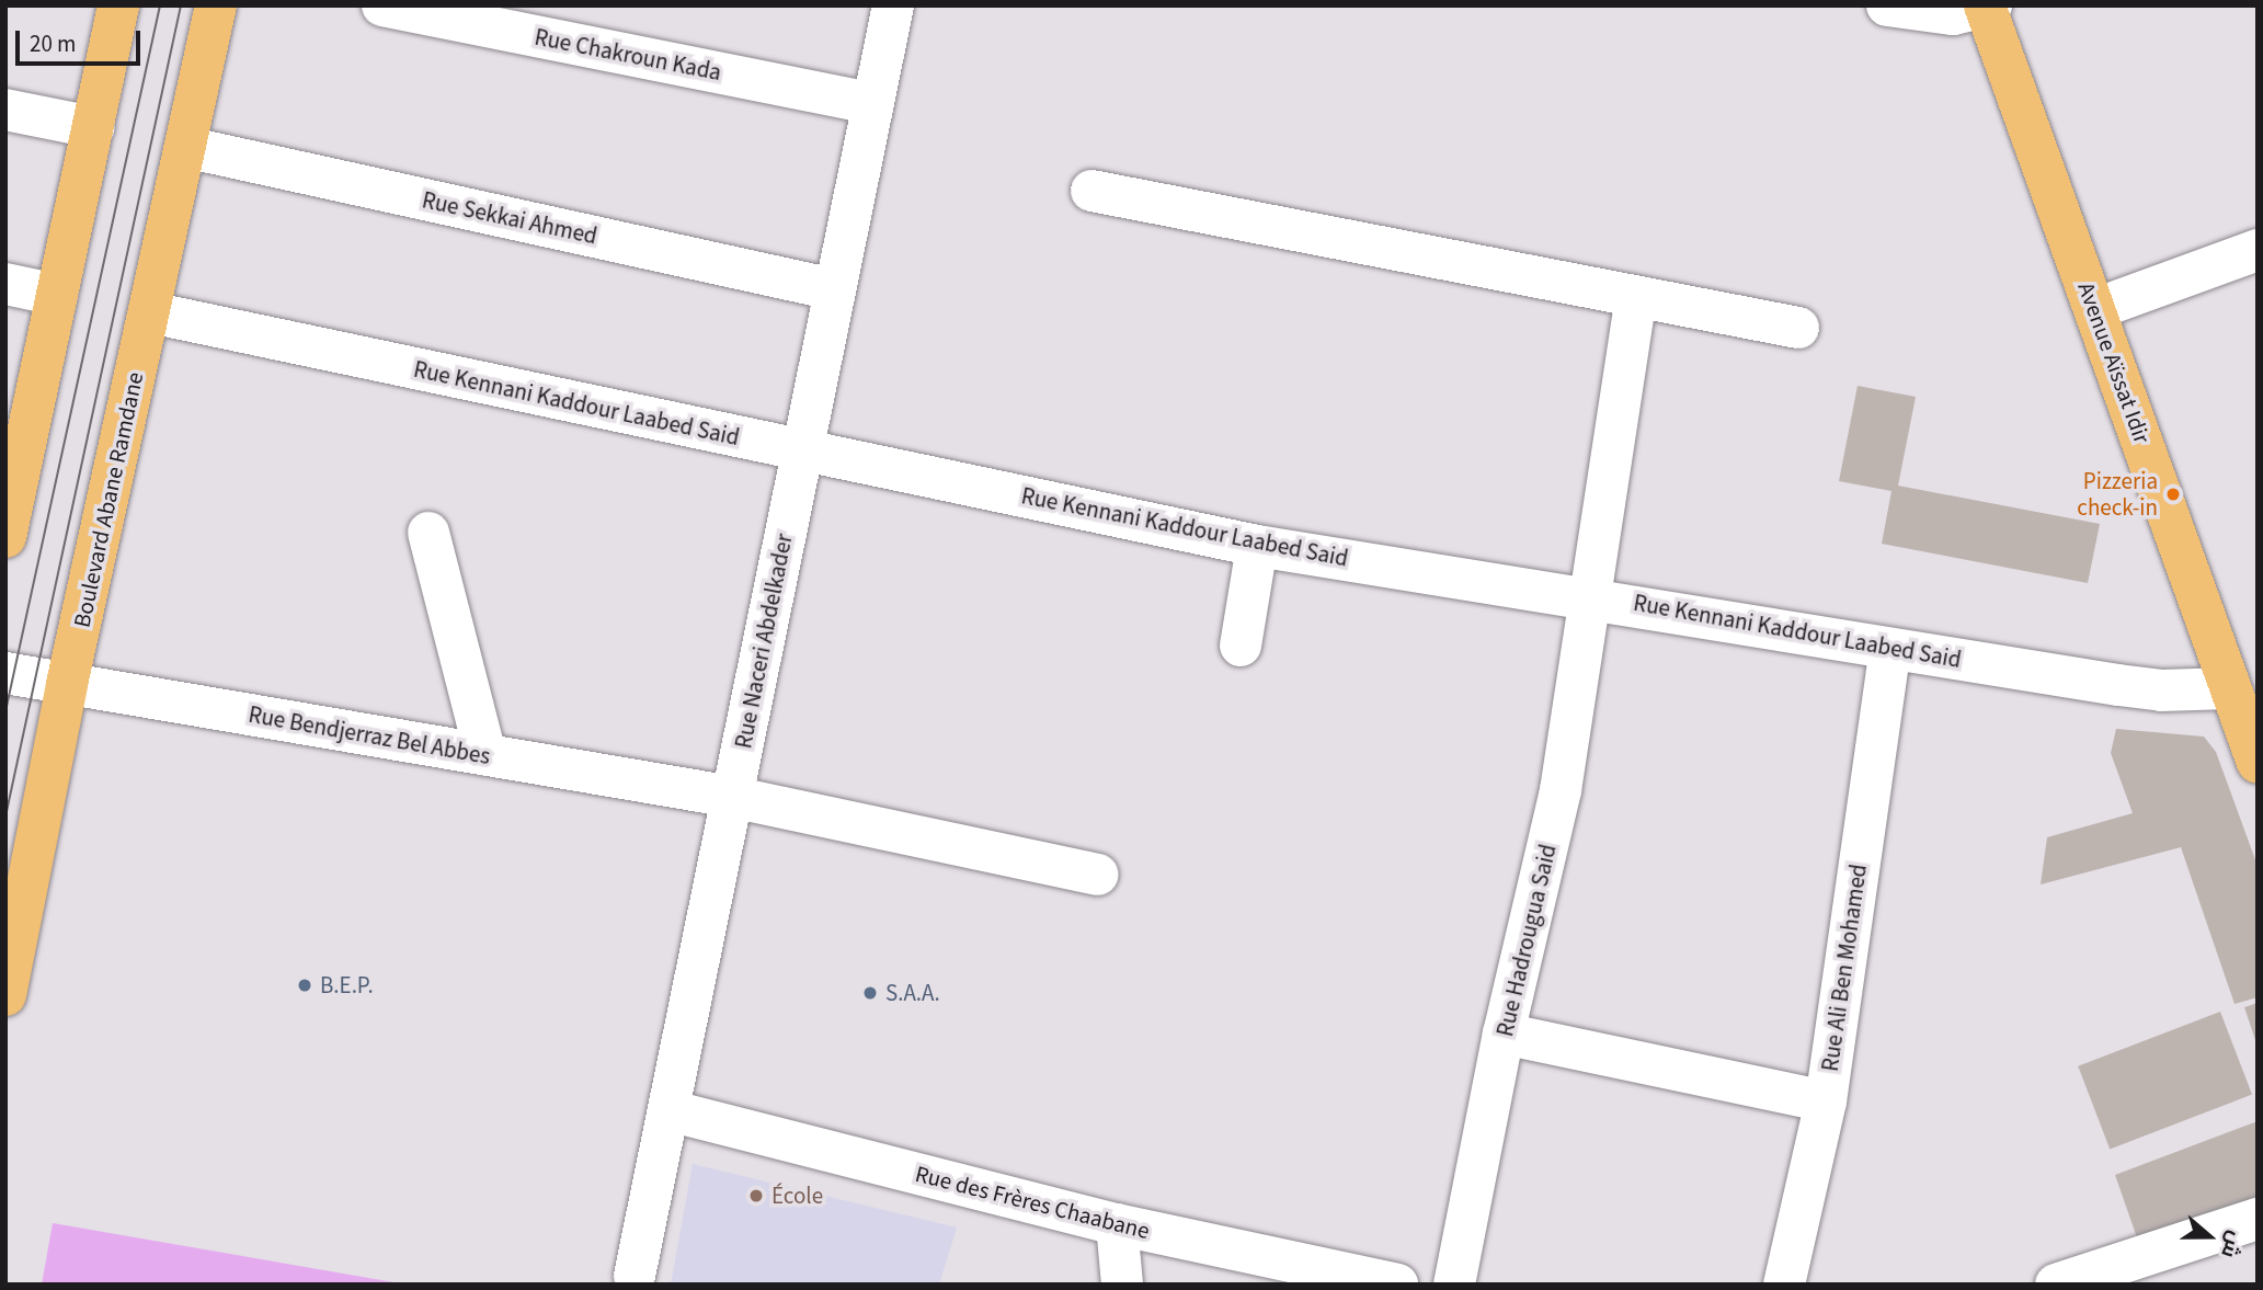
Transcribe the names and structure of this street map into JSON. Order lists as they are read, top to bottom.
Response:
{
  "streets": {
    "main road": ["Avenue Aïssat Idir", "Boulevard Abane Ramdane"],
    "street": [
      "Rue Chakroun Kada",
      "Rue Sekkai Ahmed",
      "Rue Kennani Kaddour Laabed Said",
      "Rue Naceri Abdelkader",
      "Rue Bendjerraz Bel Abbes",
      "Rue Hadrougua Said",
      "Rue Ali Ben Mohamed",
      "Rue des Frères Chaabane"
    ]
  },
  "crossings": [
    ["Rue Chakroun Kada", "Rue Naceri Abdelkader"],
    ["Rue Sekkai Ahmed", "Boulevard Abane Ramdane"],
    ["Rue Sekkai Ahmed", "Rue Naceri Abdelkader"],
    ["Avenue Aïssat Idir", "Rue Kennani Kaddour Laabed Said"],
    ["Rue Kennani Kaddour Laabed Said", "Boulevard Abane Ramdane"],
    ["Rue Kennani Kaddour Laabed Said", "Rue Naceri Abdelkader"],
    ["Rue Kennani Kaddour Laabed Said", "Rue Hadrougua Said"],
    ["Rue Kennani Kaddour Laabed Said", "Rue Ali Ben Mohamed"],
    ["Boulevard Abane Ramdane", "Rue Bendjerraz Bel Abbes"],
    ["Rue Naceri Abdelkader", "Rue Bendjerraz Bel Abbes"],
    ["Rue Naceri Abdelkader", "Rue des Frères Chaabane"]
  ],
  "places": [
    "Pizzeria check-in",
    "B.E.P.",
    "S.A.A.",
    "École"
  ],
  "scale_bar": "20 m",
  "north": "right"
}
